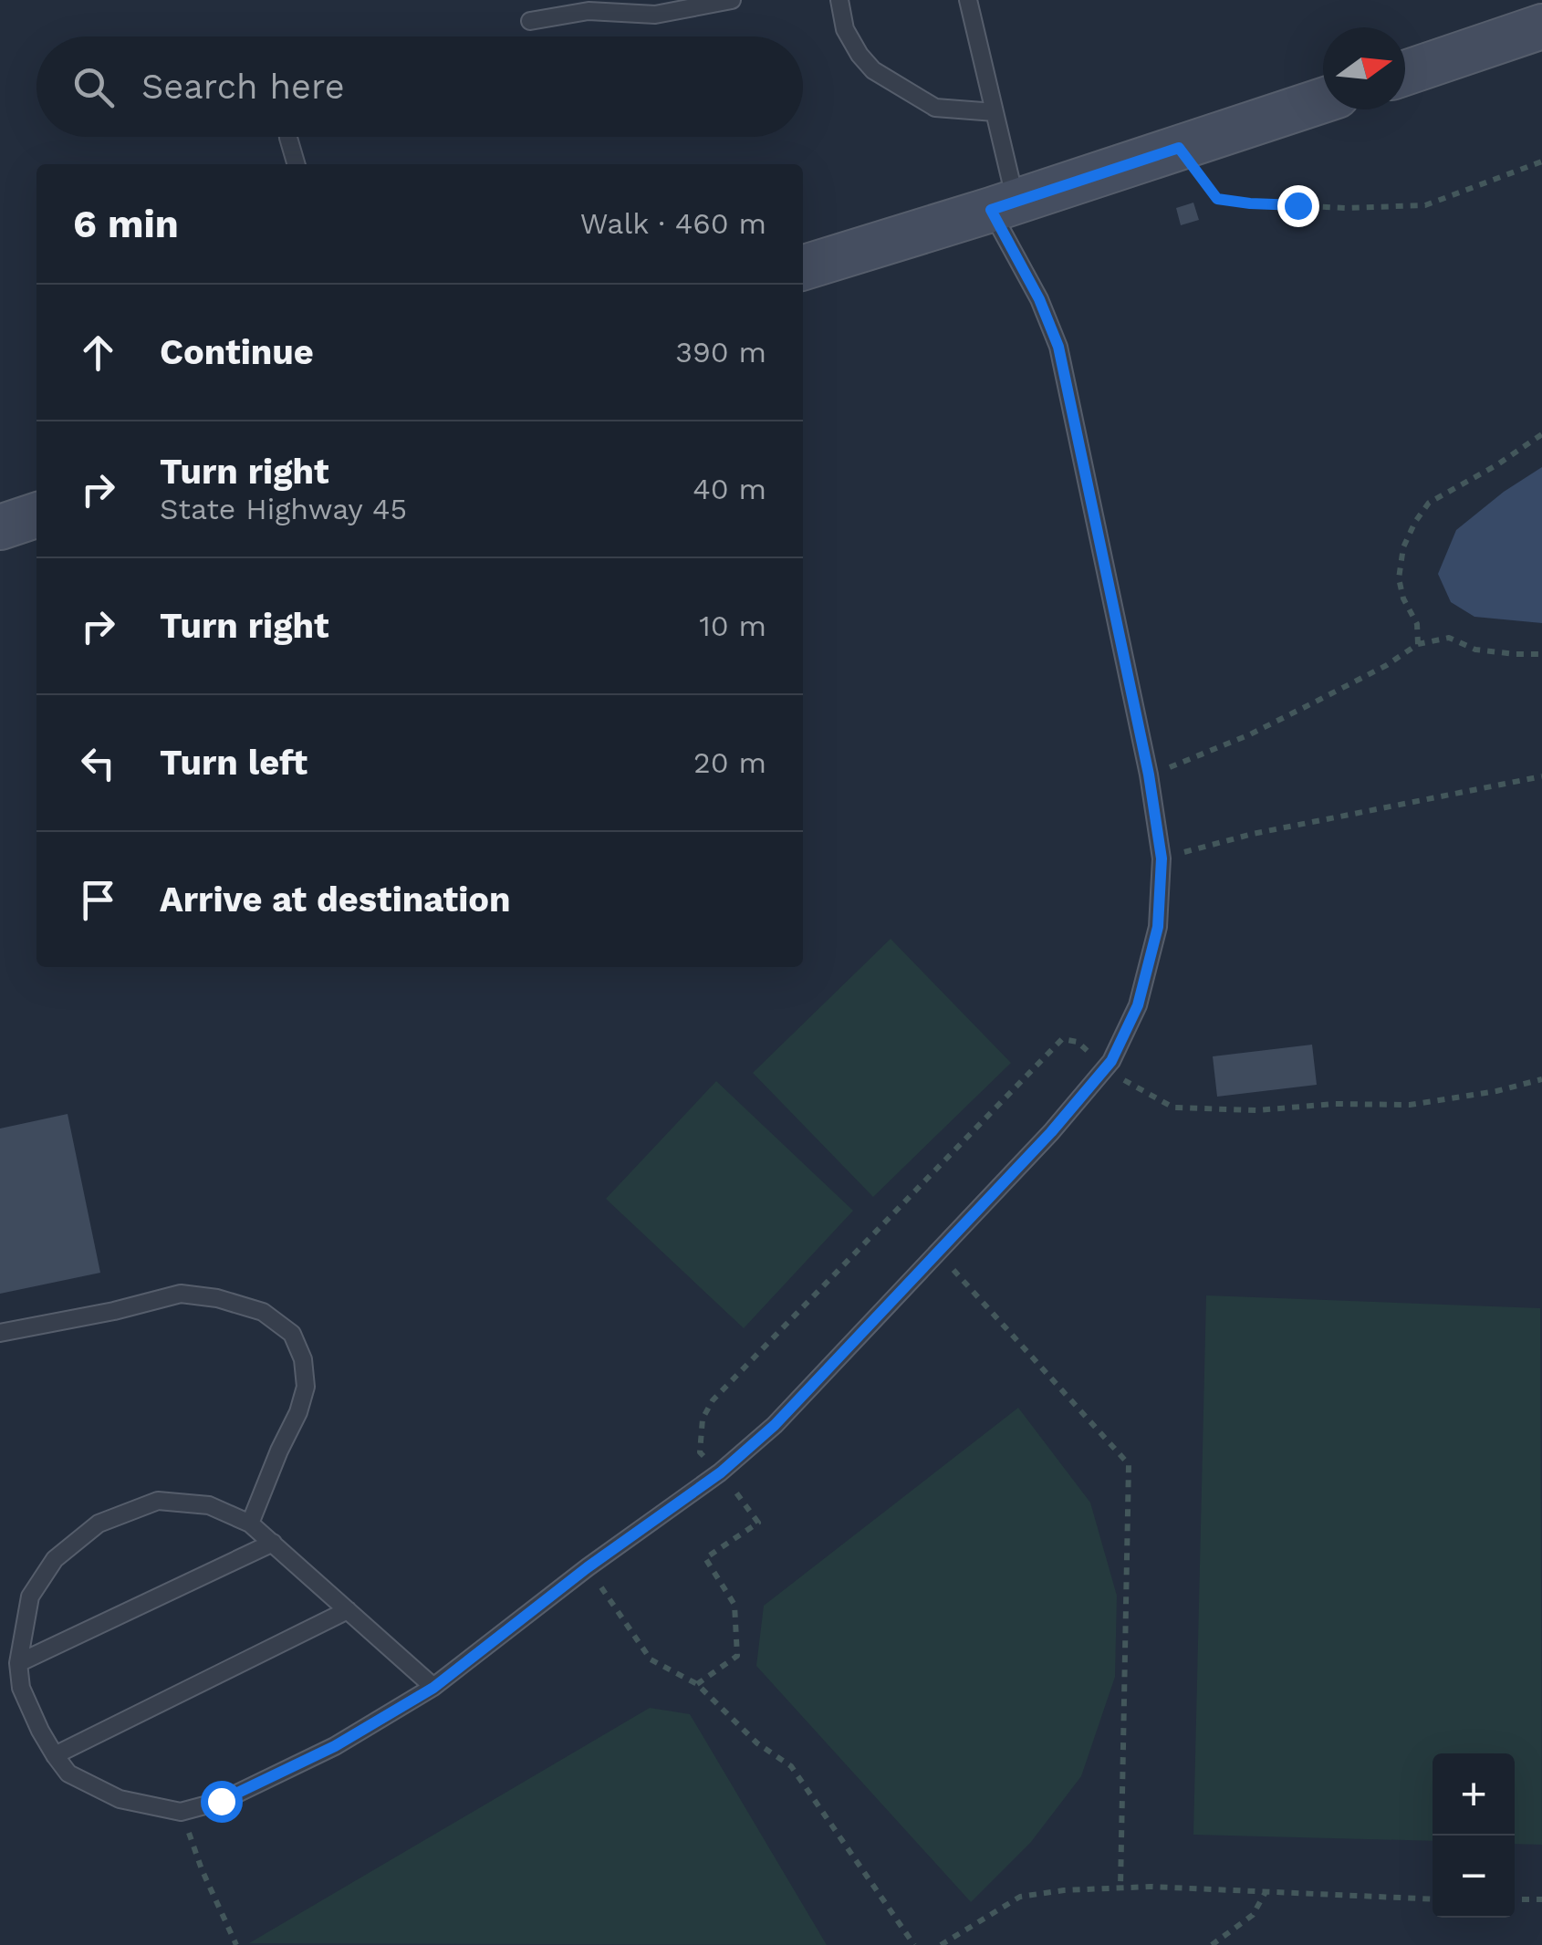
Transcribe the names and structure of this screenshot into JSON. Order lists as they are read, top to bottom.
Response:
{
  "north": "right",
  "page": {
    "search": "Search here",
    "heading": ["6 min", "Walk · 460 m"],
    "list": [
      ["Continue", "390 m"],
      ["Turn right", "State Highway 45", "40 m"],
      ["Turn right", "10 m"],
      ["Turn left", "20 m"],
      "Arrive at destination"
    ],
    "map_buttons": ["+", "−"]
  }
}
